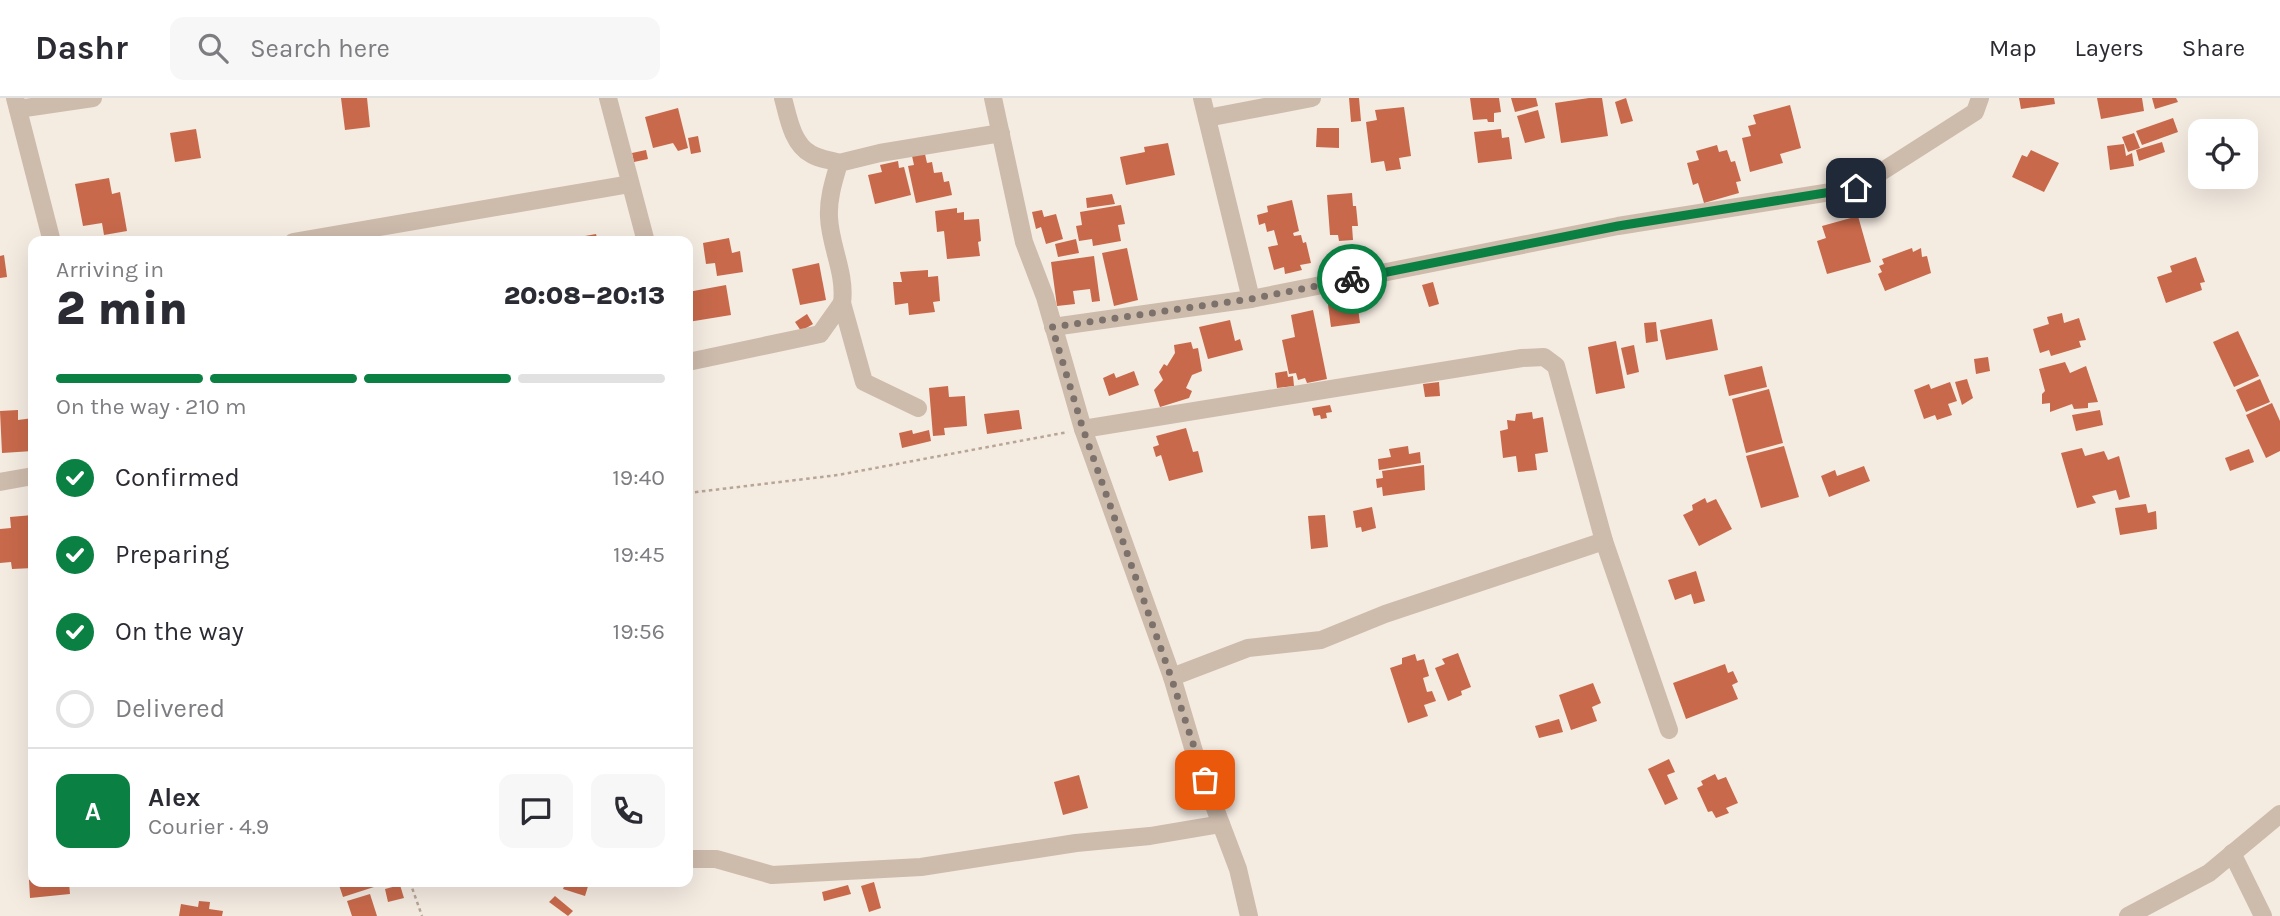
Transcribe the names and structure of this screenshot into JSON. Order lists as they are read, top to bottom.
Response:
{
  "page": {
    "header": "Dashr",
    "search": "Search here",
    "nav": ["Map", "Layers", "Share"],
    "heading": ["2 min", "Arriving in", "20:08–20:13"],
    "panel": ["Alex", "Courier · 4.9"],
    "bar": "On the way · 210 m",
    "list": [
      ["Confirmed", "19:40"],
      ["Preparing", "19:45"],
      ["On the way", "19:56"],
      "Delivered"
    ],
    "round": "A"
  }
}
